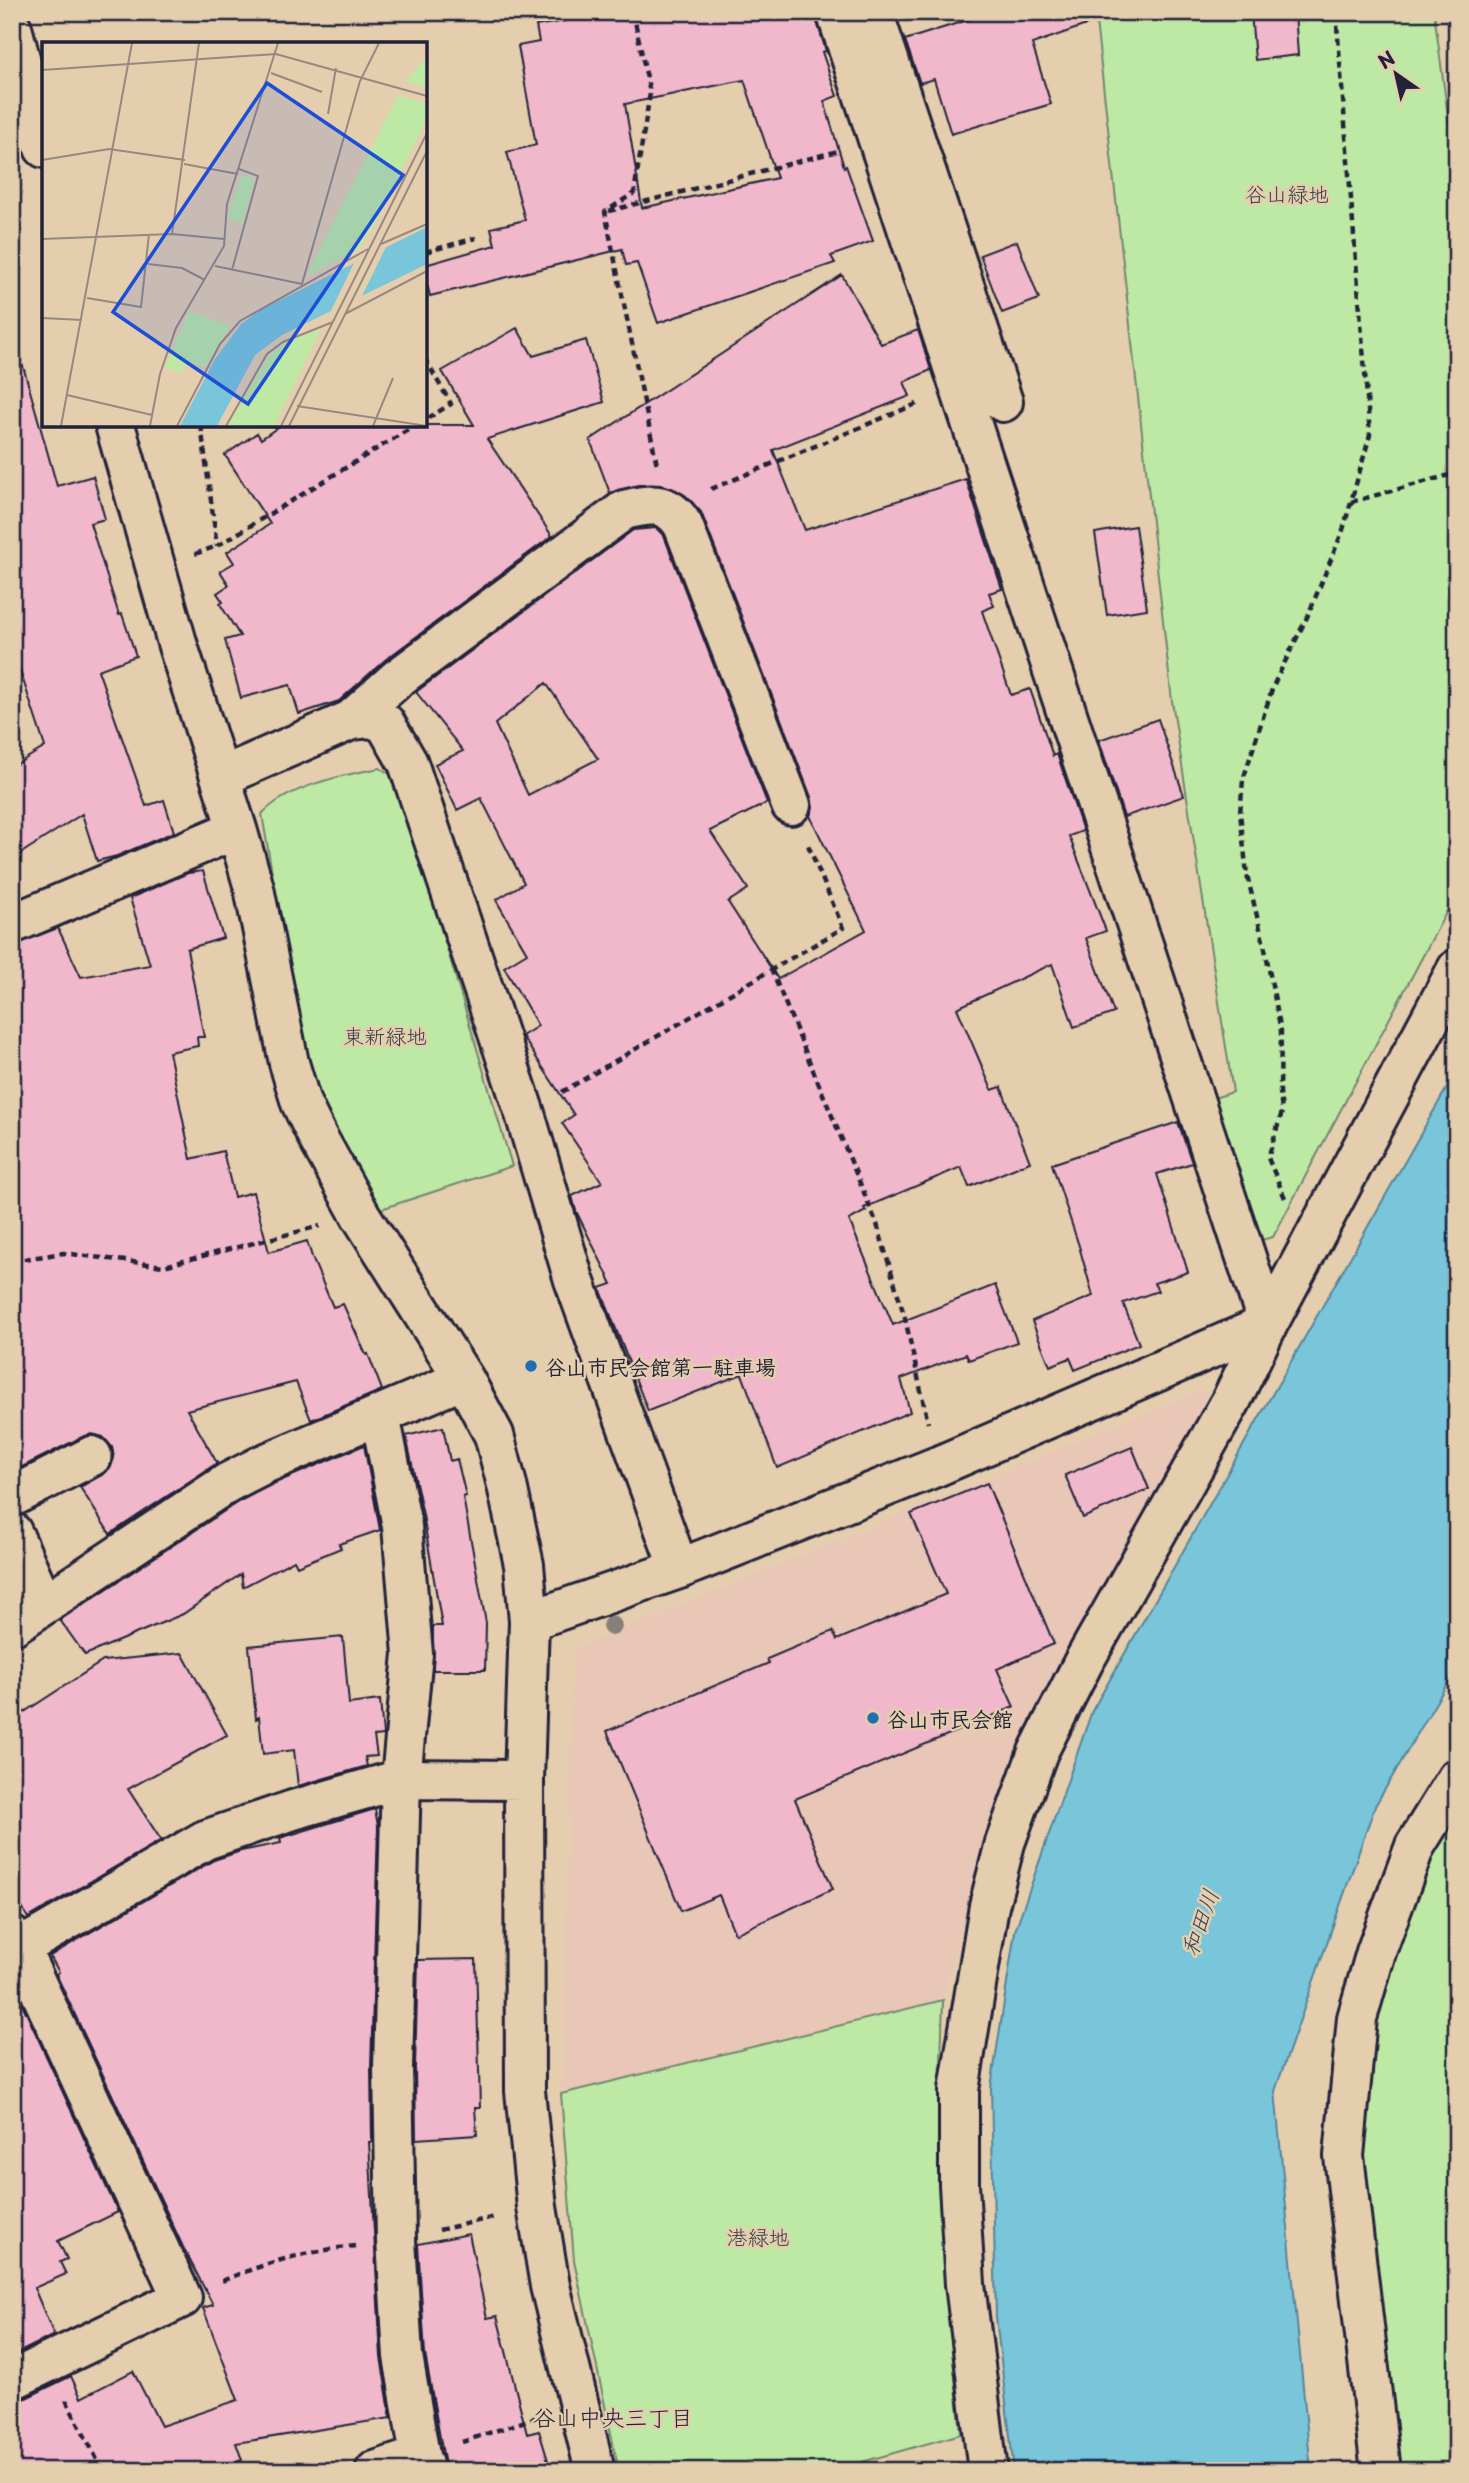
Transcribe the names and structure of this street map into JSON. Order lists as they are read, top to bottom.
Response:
{
  "districts": ["谷山中央三丁目"],
  "water": ["和田川"],
  "parks": ["谷山緑地", "東新緑地", "港緑地"],
  "places": ["谷山市民会館第一駐車場", "谷山市民会館"],
  "north": "top left"
}
